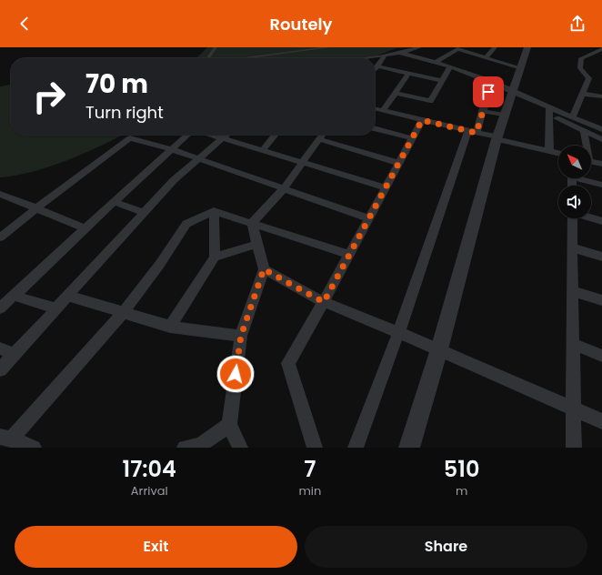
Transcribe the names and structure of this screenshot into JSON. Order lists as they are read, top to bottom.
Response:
{
  "north": "top left",
  "page": {
    "header": "Routely",
    "turn": ["70 m", "Turn right"],
    "eta": [
      "17:04",
      "Arrival",
      "7",
      "min",
      "510",
      "m"
    ],
    "buttons": ["Exit", "Share"]
  }
}
